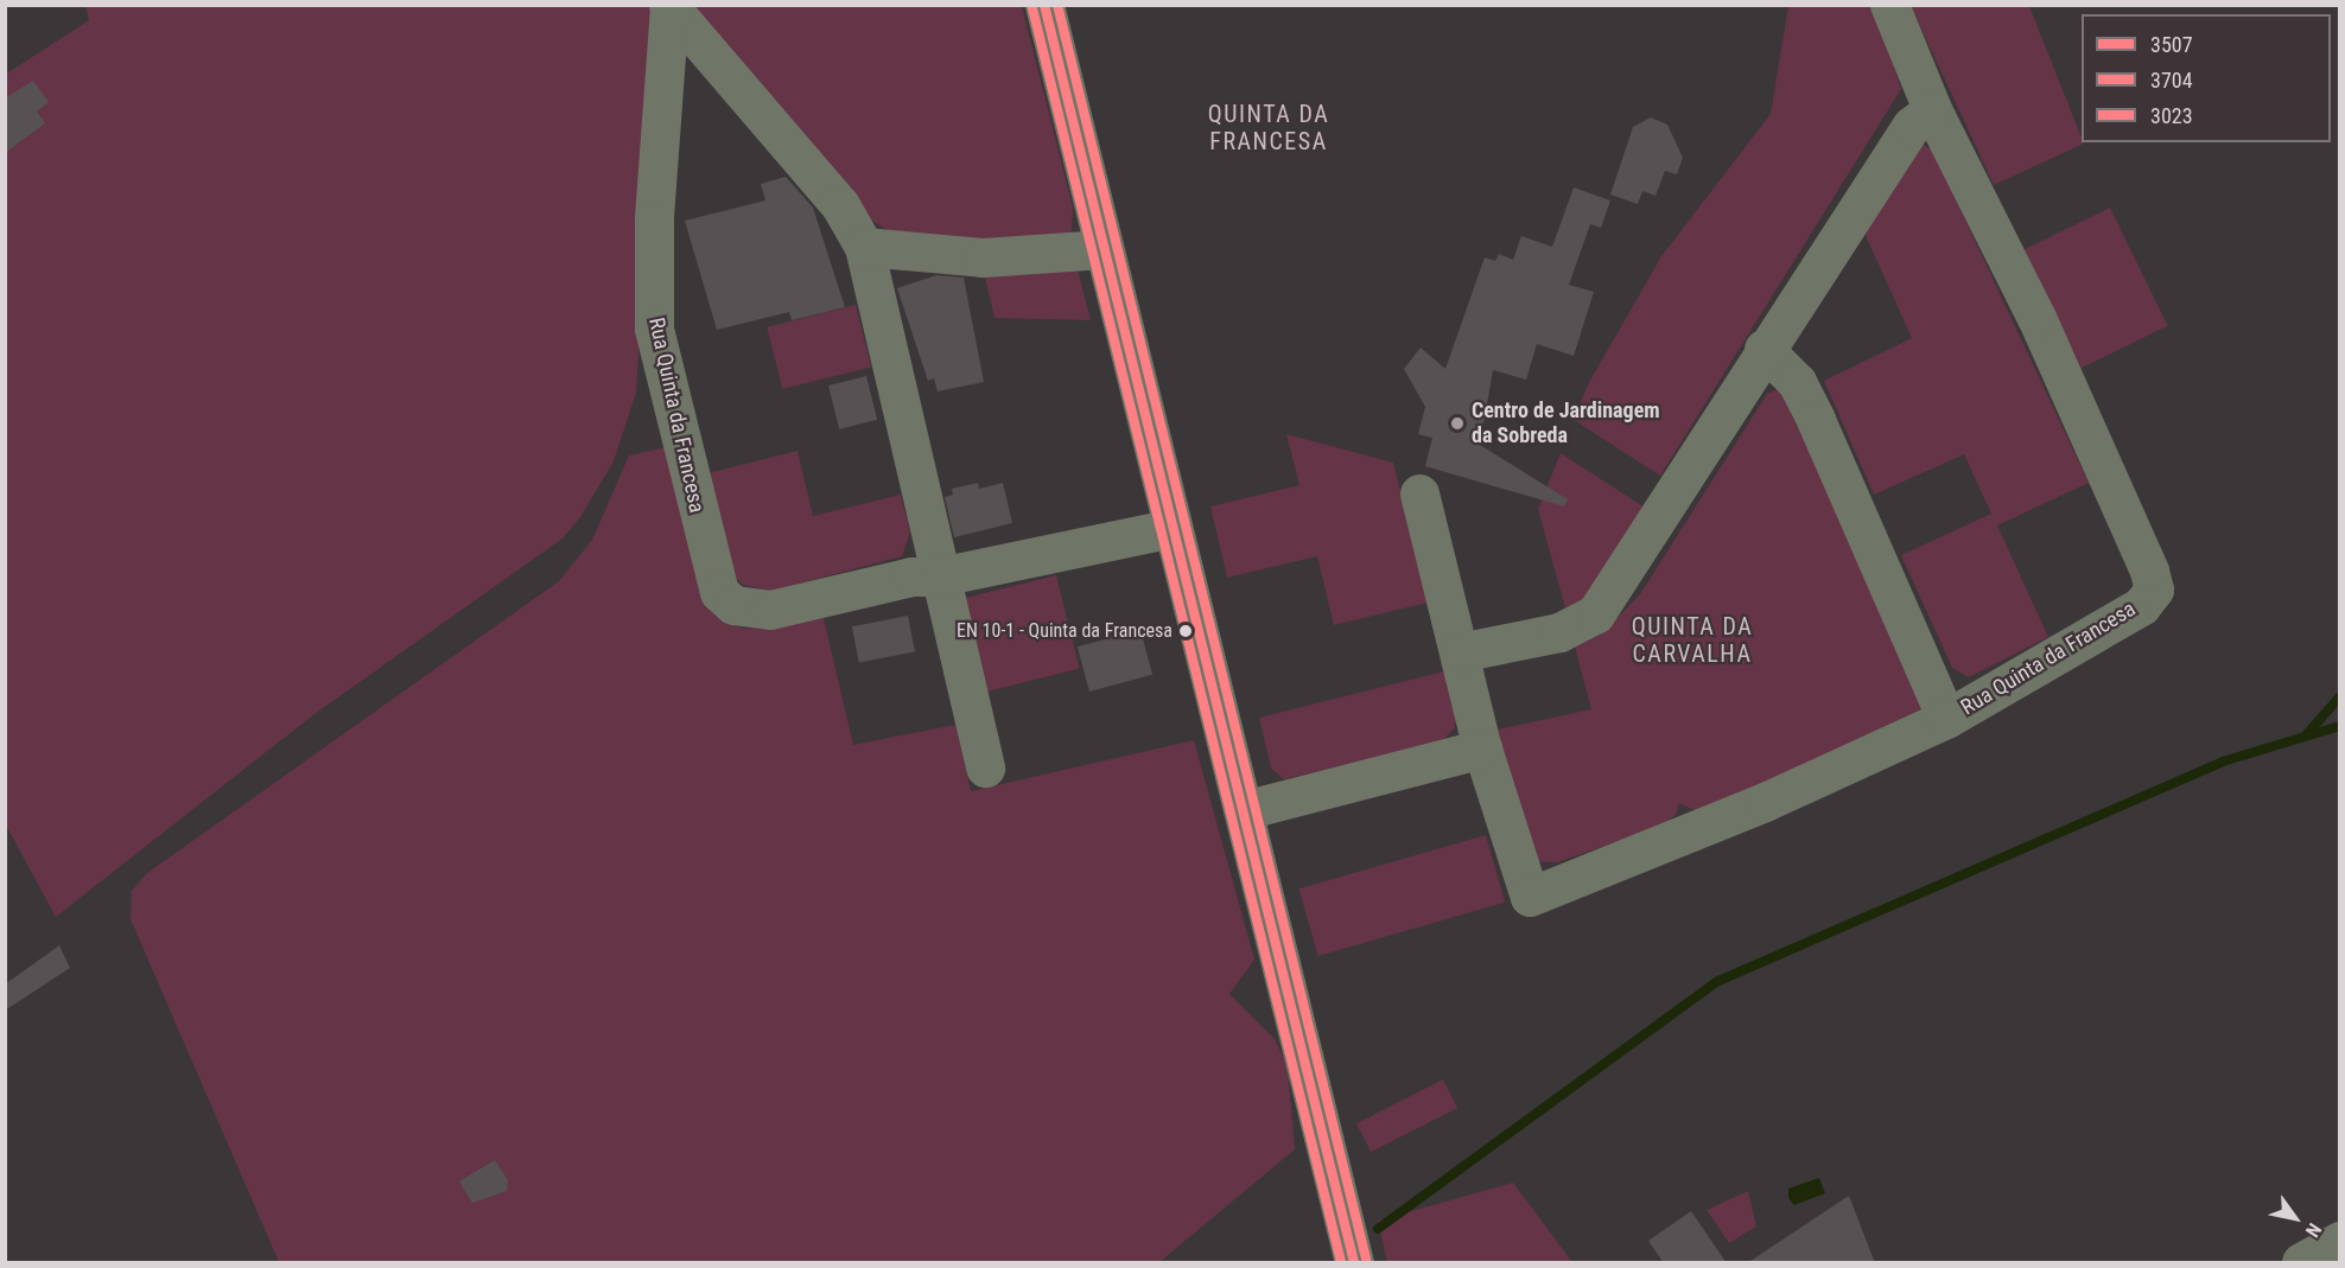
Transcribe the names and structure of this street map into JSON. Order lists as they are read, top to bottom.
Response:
{
  "streets": {
    "street": ["Rua Quinta da Francesa"]
  },
  "districts": ["QUINTA DA FRANCESA", "QUINTA DA CARVALHA"],
  "places": ["Centro de Jardinagem da Sobreda", "EN 10-1 - Quinta da Francesa"],
  "lines": ["transit line 3507", "transit line 3023", "transit line 3704"],
  "legend": ["3507", "3704", "3023"],
  "north": "bottom right"
}
